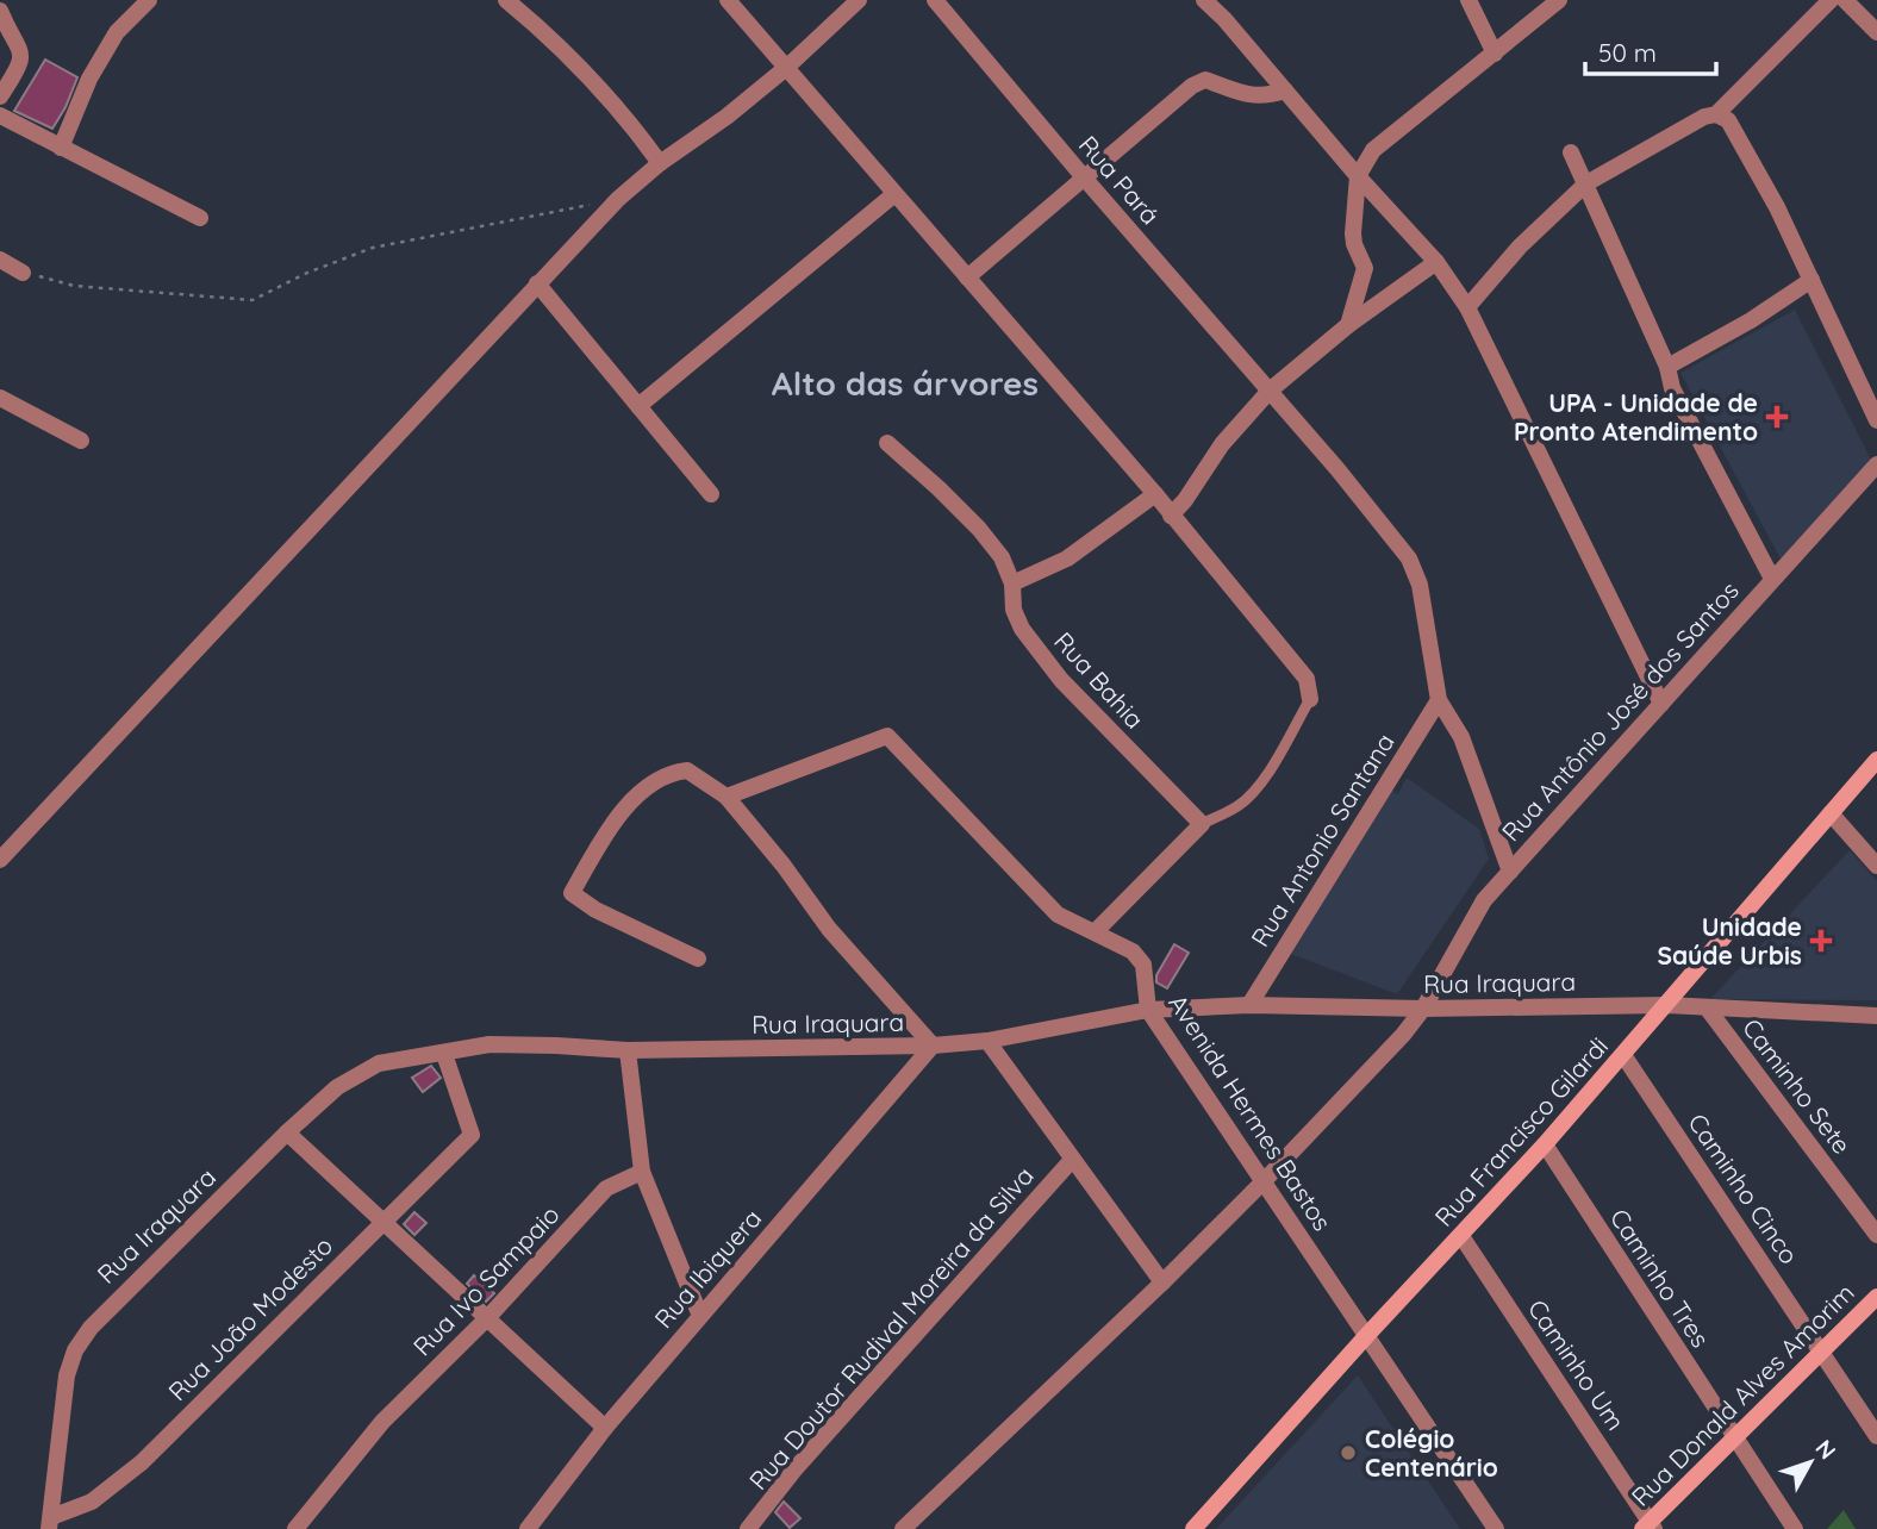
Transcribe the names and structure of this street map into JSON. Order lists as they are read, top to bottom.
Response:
{
  "streets": {
    "street": [
      "Rua Pará",
      "Rua Bahia",
      "Rua Antônio José dos Santos",
      "Rua Antonio Santana",
      "Rua Iraquara",
      "Caminho Sete",
      "Avenida Hermes Bastos",
      "Rua Francisco Gilardi",
      "Caminho Cinco",
      "Rua Ibiquera",
      "Caminho Tres",
      "Rua Ivo Sampaio",
      "Rua João Modesto",
      "Rua Doutor Rudival Moreira da Silva",
      "Caminho Um",
      "Rua Donald Alves Amorim"
    ]
  },
  "crossings": [
    ["Rua Pará", "Rua Antonio Santana"],
    ["Rua Antônio José dos Santos", "Rua Iraquara"],
    ["Rua Antônio José dos Santos", "Avenida Hermes Bastos"],
    ["Rua Antonio Santana", "Rua Iraquara"],
    ["Rua Iraquara", "Caminho Sete"],
    ["Rua Iraquara", "Avenida Hermes Bastos"],
    ["Rua Iraquara", "Rua Francisco Gilardi"],
    ["Rua Iraquara", "Rua Ibiquera"],
    ["Rua Iraquara", "Rua João Modesto"],
    ["Avenida Hermes Bastos", "Rua Francisco Gilardi"],
    ["Rua Francisco Gilardi", "Caminho Cinco"],
    ["Rua Francisco Gilardi", "Caminho Tres"],
    ["Rua Francisco Gilardi", "Caminho Um"],
    ["Caminho Cinco", "Rua Donald Alves Amorim"],
    ["Caminho Tres", "Rua Donald Alves Amorim"],
    ["Caminho Um", "Rua Donald Alves Amorim"]
  ],
  "districts": ["Alto das árvores"],
  "places": {
    "health": ["UPA - Unidade de Pronto Atendimento", "Unidade Saúde Urbis"],
    "other": ["Colégio Centenário"]
  },
  "scale_bar": "50 m",
  "north": "top right"
}
